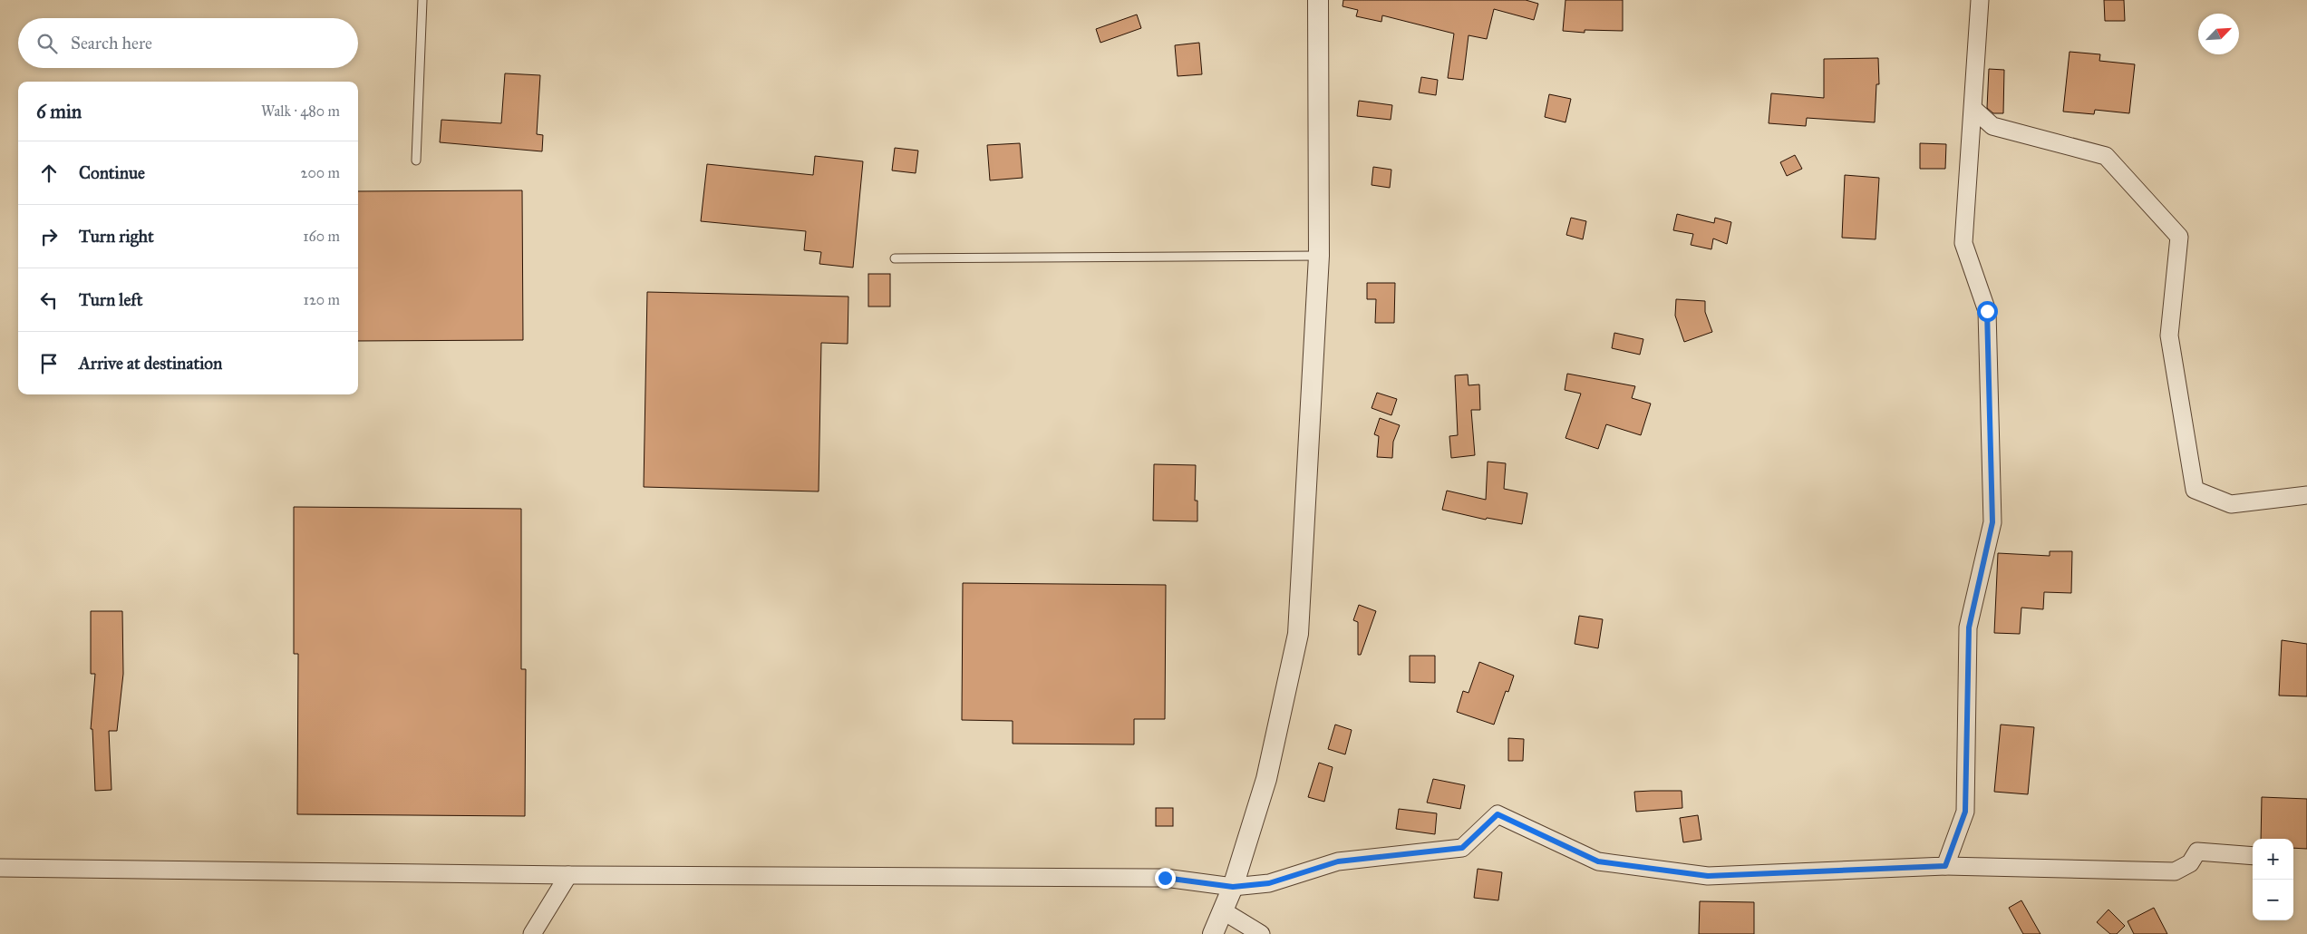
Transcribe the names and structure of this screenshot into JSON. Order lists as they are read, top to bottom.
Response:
{
  "north": "top right",
  "page": {
    "search": "Search here",
    "heading": ["6 min", "Walk · 480 m"],
    "list": [
      ["Continue", "200 m"],
      ["Turn right", "160 m"],
      ["Turn left", "120 m"],
      "Arrive at destination"
    ],
    "map_buttons": ["+", "−"]
  }
}
